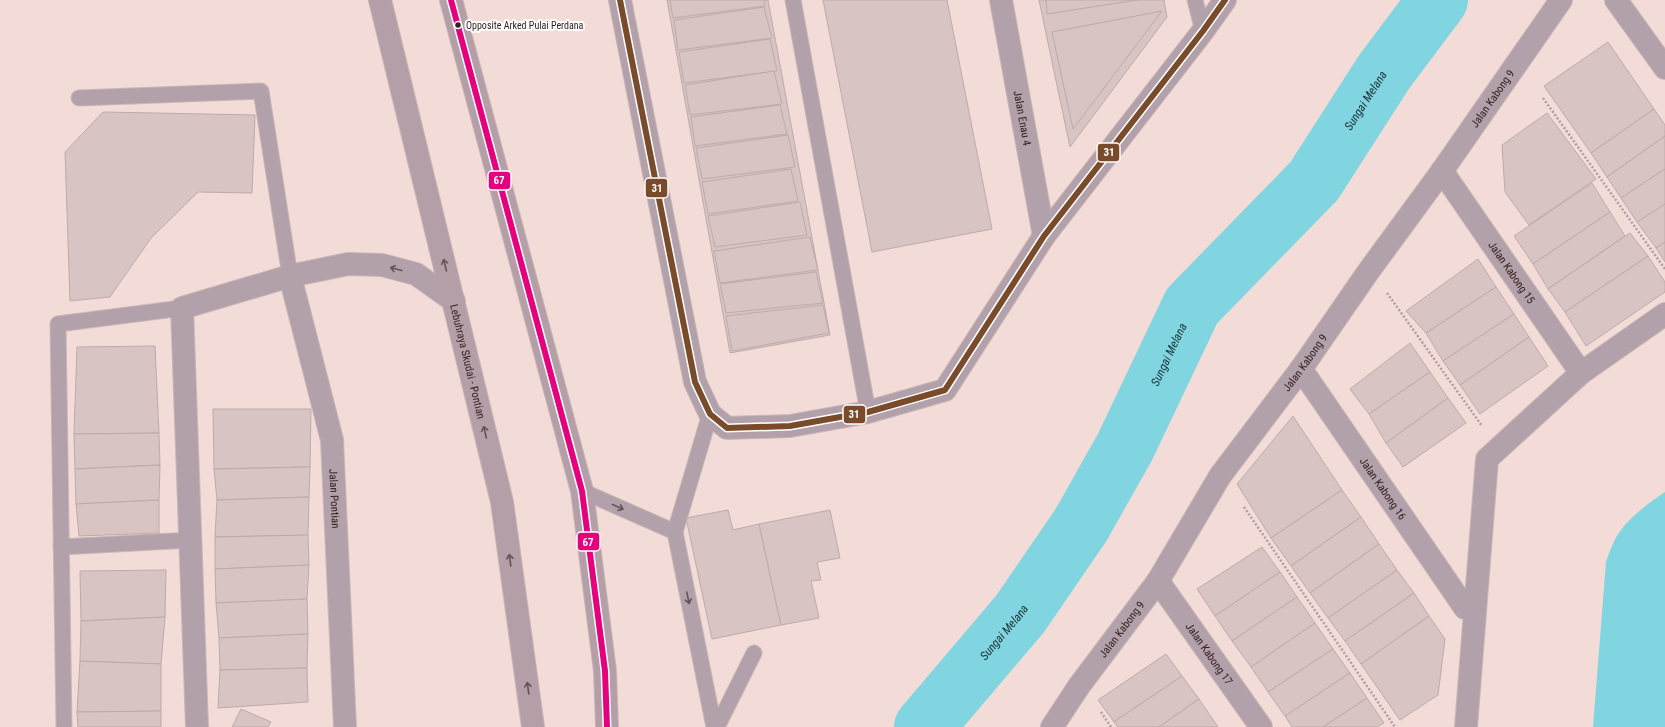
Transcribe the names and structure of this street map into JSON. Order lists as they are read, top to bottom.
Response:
{
  "streets": {
    "highway": ["Lebuhraya Skudai - Pontian"],
    "street": [
      "Jalan Kabong 9",
      "Jalan Enau 4",
      "Jalan Kabong 15",
      "Jalan Kabong 16",
      "Jalan Pontian",
      "Jalan Kabong 17"
    ]
  },
  "crossings": [
    ["Jalan Kabong 9", "Jalan Kabong 15"],
    ["Jalan Kabong 9", "Jalan Kabong 16"],
    ["Jalan Kabong 9", "Jalan Kabong 17"]
  ],
  "water": ["Sungai Melana"],
  "places": ["Opposite Arked Pulai Perdana"],
  "lines": ["transit line 67", "transit line 31"]
}
